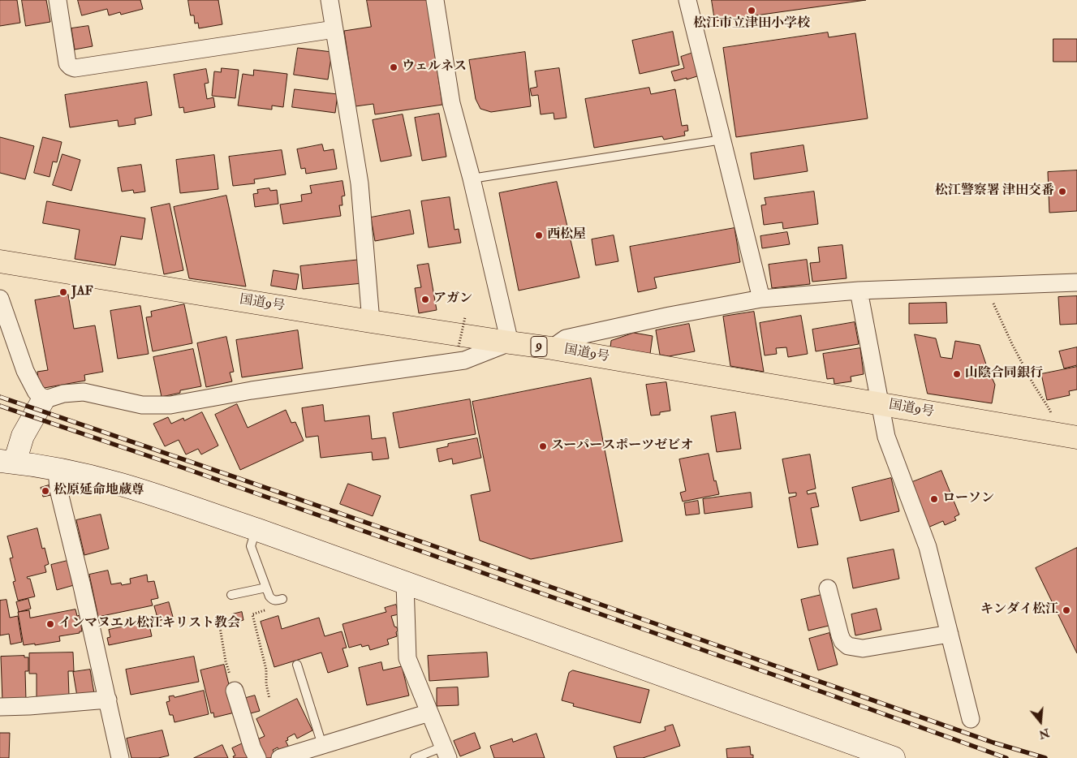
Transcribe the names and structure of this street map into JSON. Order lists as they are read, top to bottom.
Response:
{
  "streets": {
    "highway": ["国道9号", "9"]
  },
  "places": [
    "松江市立津田小学校",
    "ウェルネス",
    "松江警察署 津田交番",
    "西松屋",
    "JAF",
    "アガン",
    "山陰合同銀行",
    "スーパースポーツゼビオ",
    "松原延命地蔵尊",
    "ローソン",
    "キンダイ松江",
    "インマヌエル松江キリスト教会"
  ],
  "north": "bottom"
}
